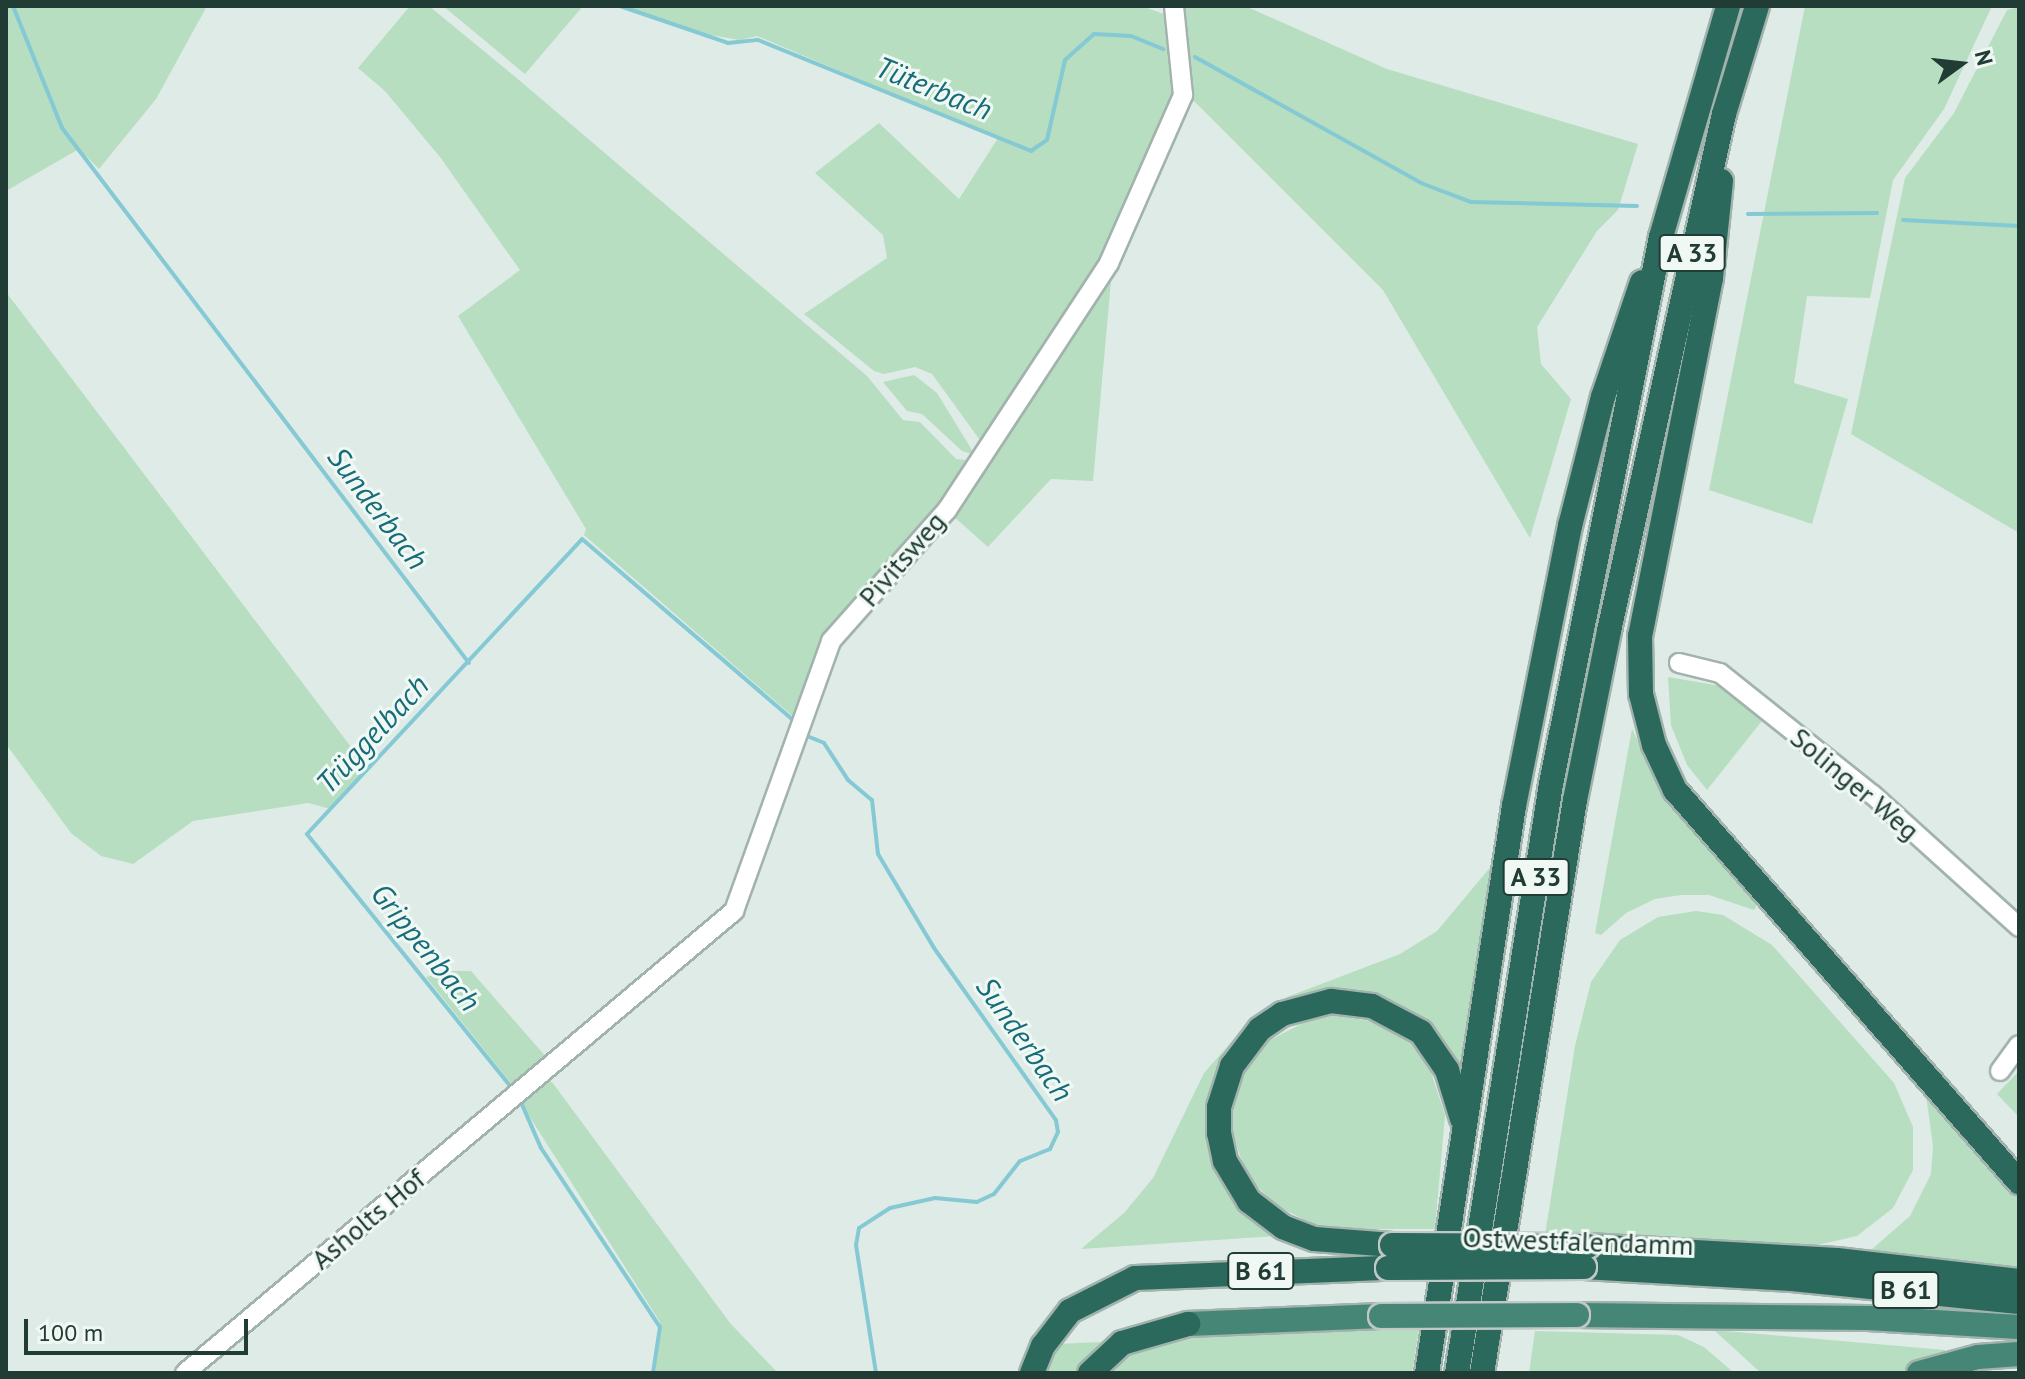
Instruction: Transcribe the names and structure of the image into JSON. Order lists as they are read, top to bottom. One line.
{"streets":{"highway":["A 33","Ostwestfalendamm","B 61"],"street":["Pivitsweg","Solinger Weg","Asholts Hof"]},"crossings":[["Pivitsweg","Asholts Hof"]],"water":["Tüterbach","Sunderbach","Trüggelbach","Grippenbach"],"scale_bar":"100 m","north":"right"}
